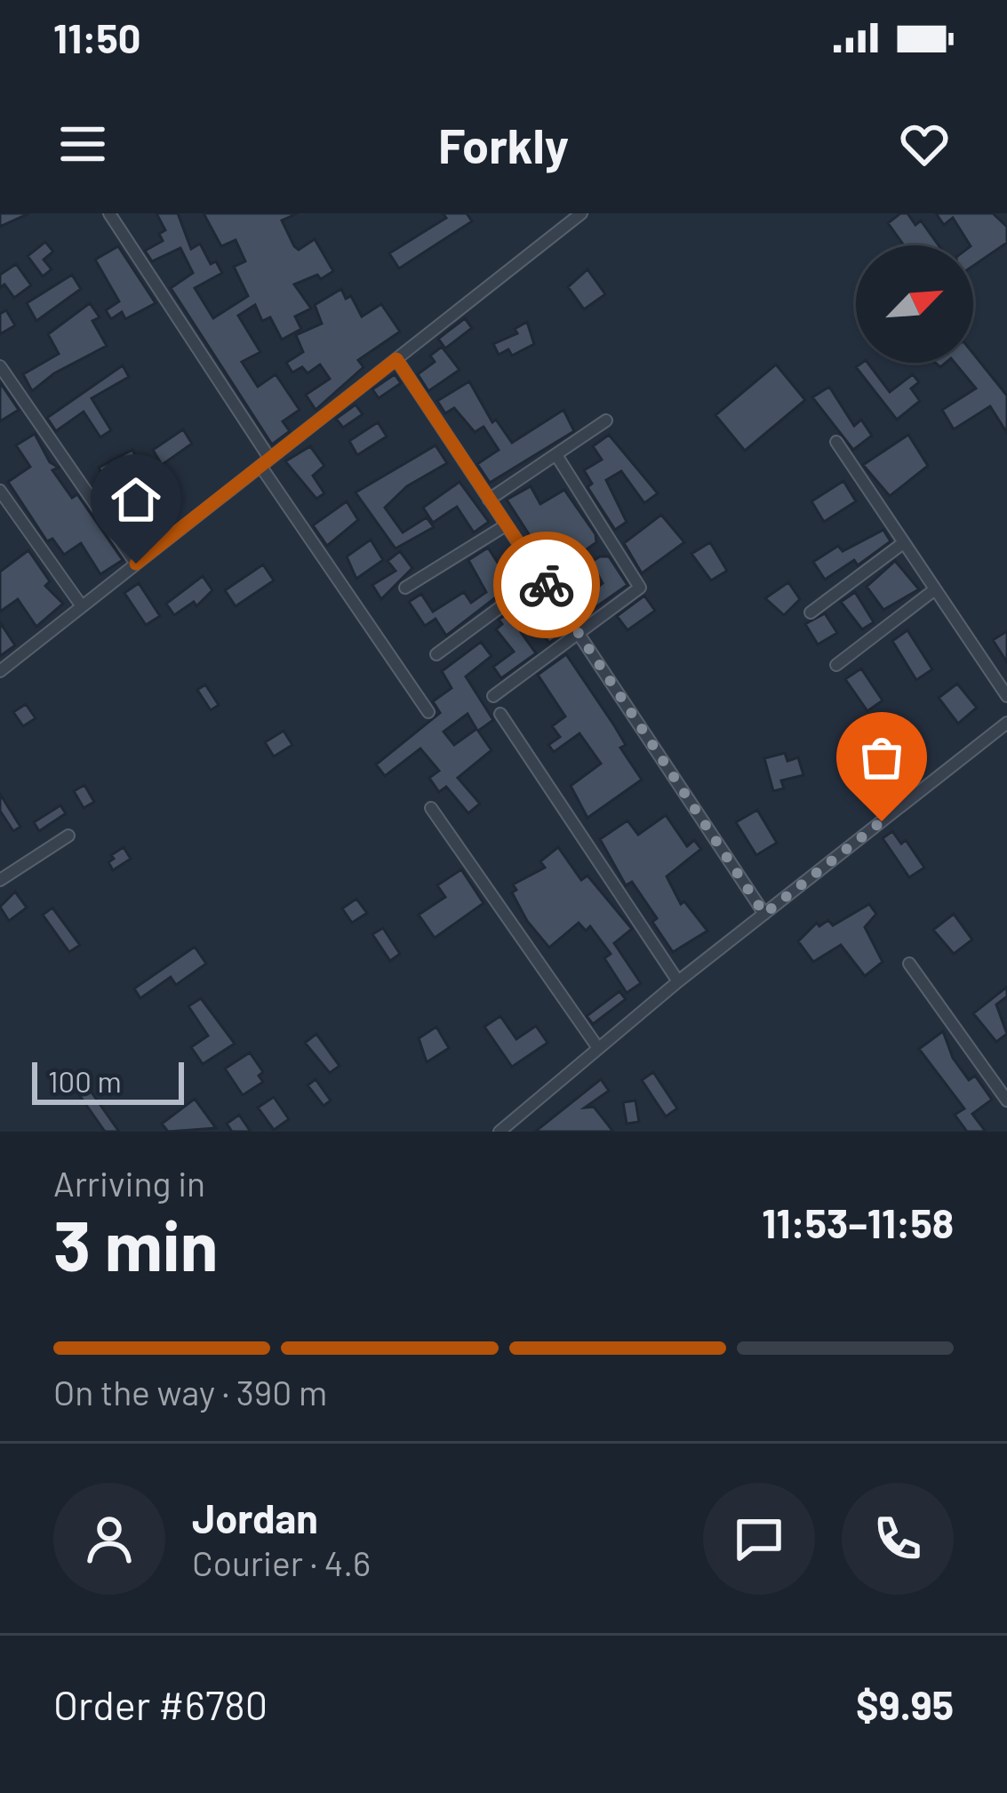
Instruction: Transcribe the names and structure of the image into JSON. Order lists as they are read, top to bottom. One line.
{"scale_bar":"100 m","north":"top right","page":{"status":"11:50","header":"Forkly","scale":"100 m","heading":["3 min","Arriving in","11:53–11:58"],"panel":["Jordan","Courier · 4.6","Order #6780","$9.95"],"bar":"On the way · 390 m"}}
